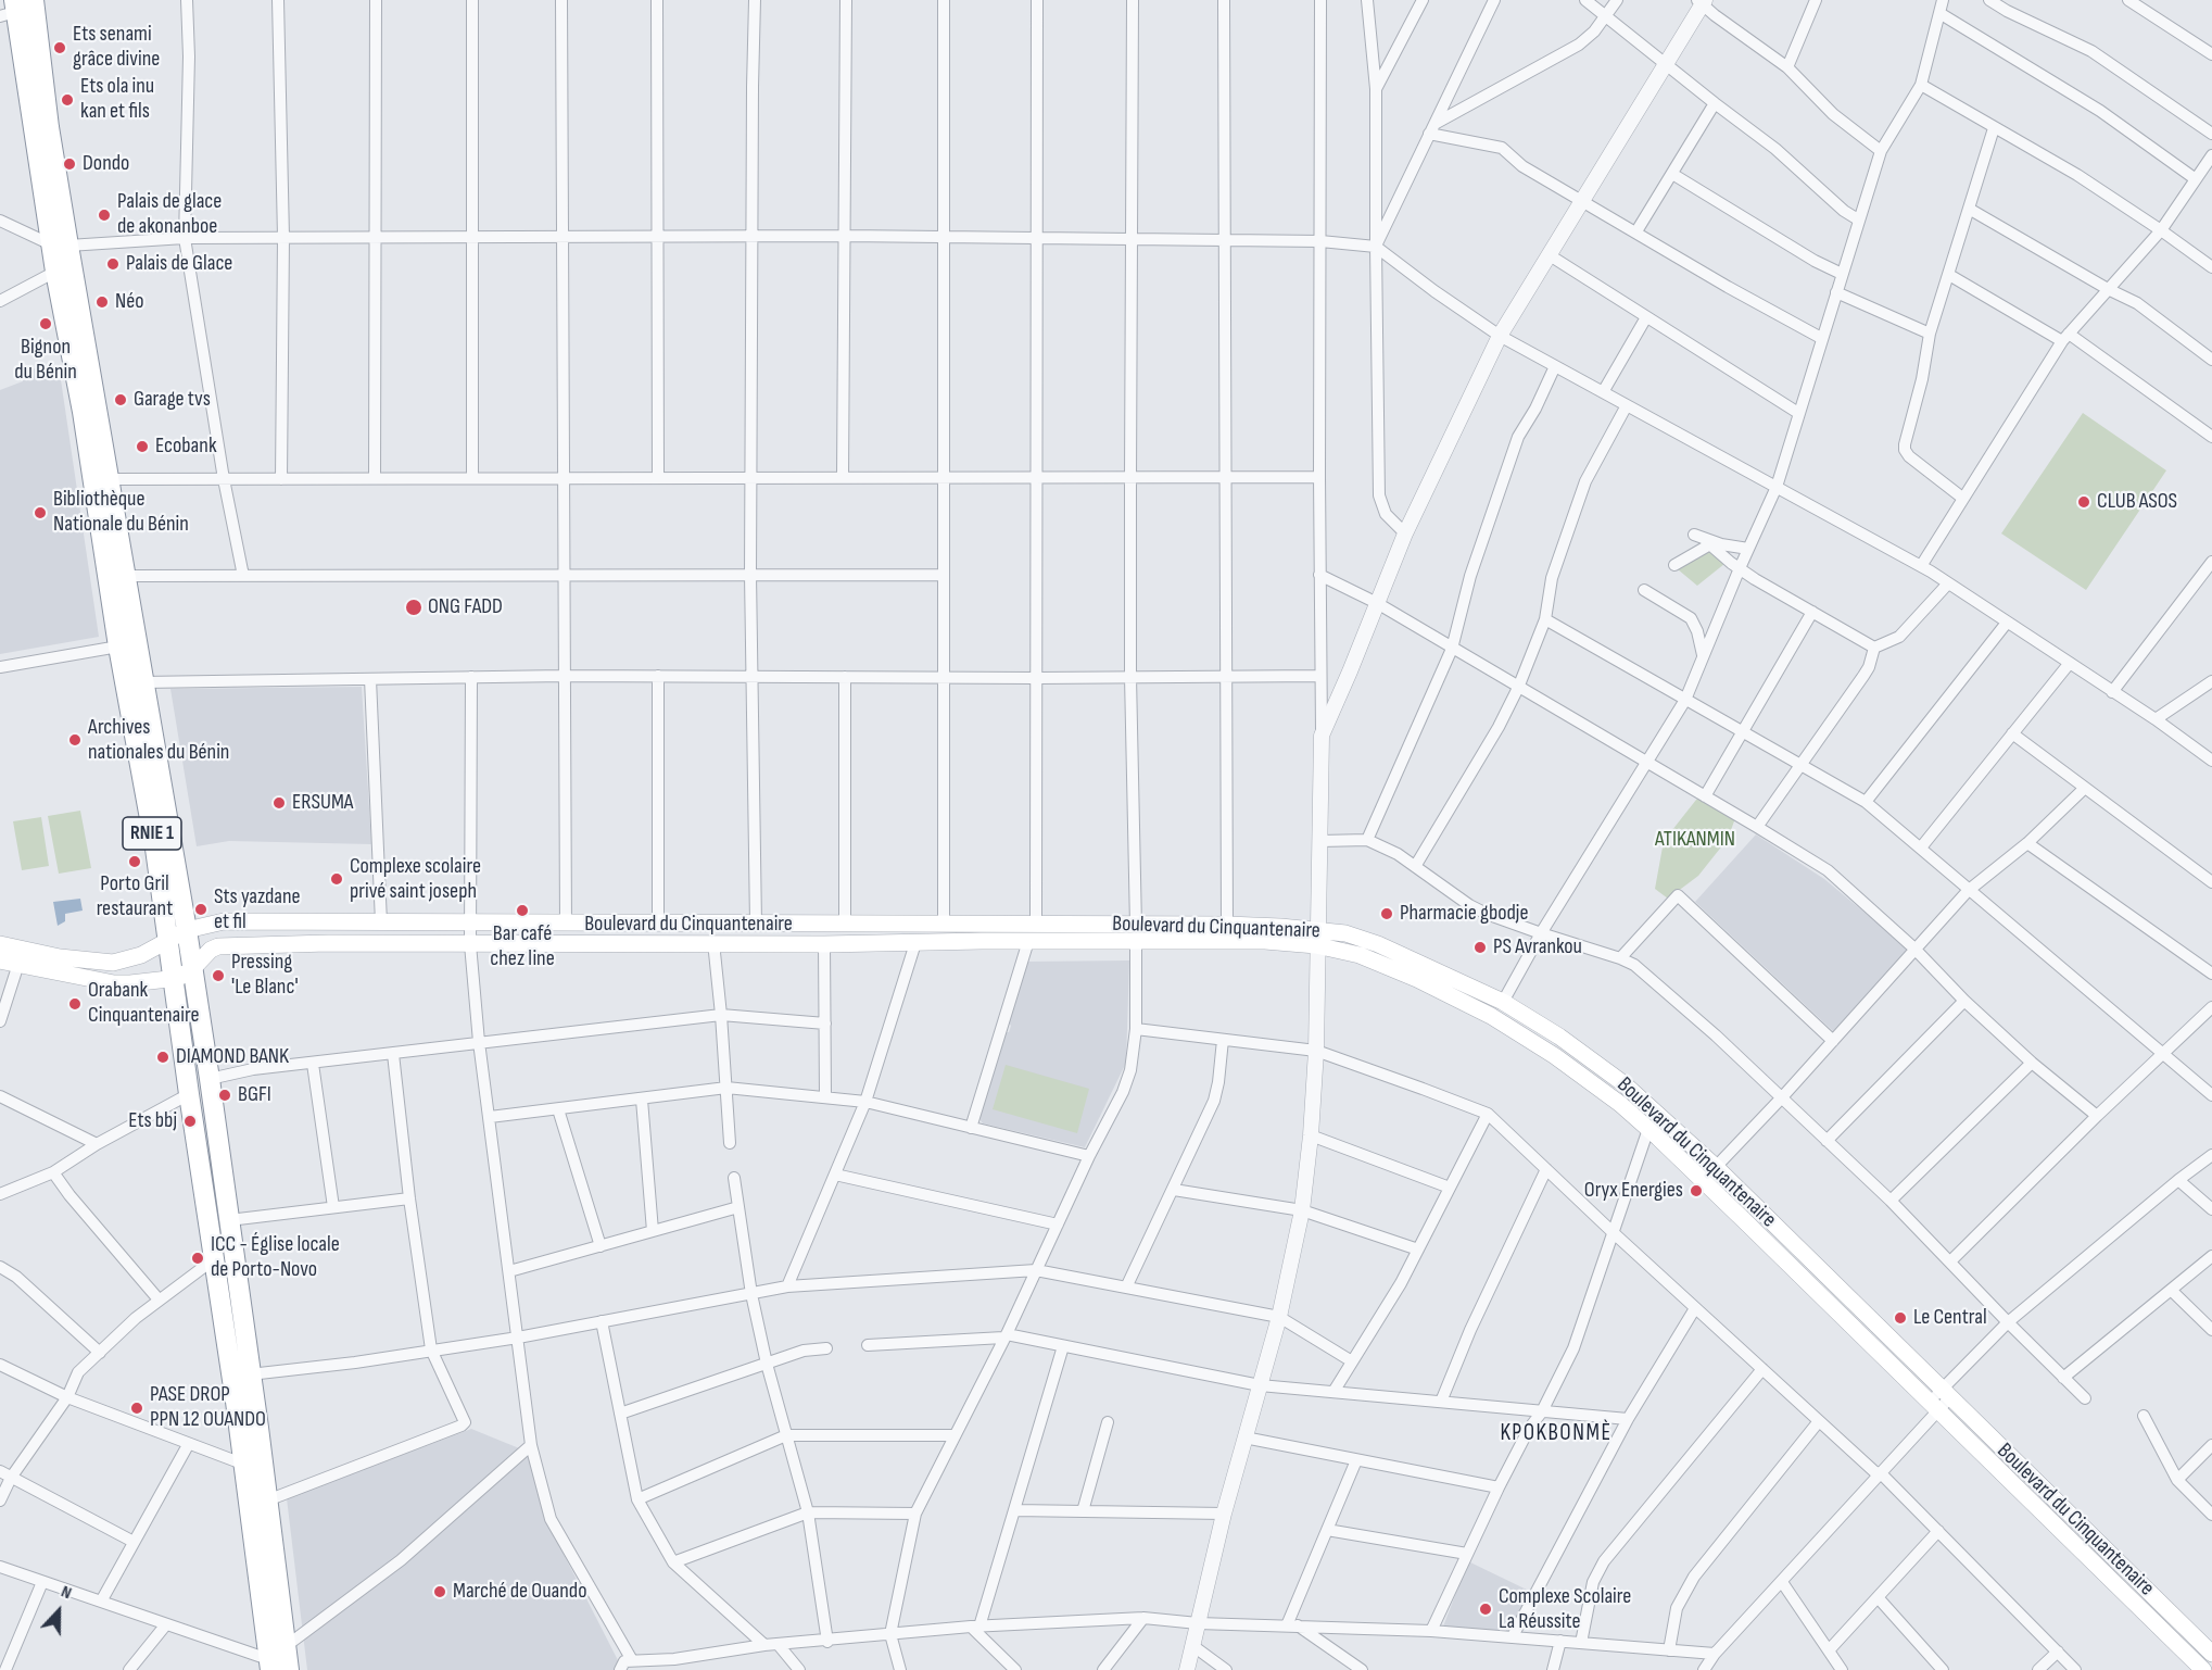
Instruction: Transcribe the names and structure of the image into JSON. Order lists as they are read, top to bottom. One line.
{"streets":{"highway":["RNIE 1"],"main road":["Boulevard du Cinquantenaire"]},"crossings":[["RNIE 1","Boulevard du Cinquantenaire"]],"districts":["KPOKBONMÈ"],"parks":["ATIKANMIN"],"places":["Ets senami grâce divine","Ets ola inu kan et fils","Dondo","Palais de glace de akonanboe","Palais de Glace","Néo","Bignon du Bénin","Garage tvs","Ecobank","CLUB ASOS","Bibliothèque Nationale du Bénin","ONG FADD","Archives nationales du Bénin","ERSUMA","Porto Gril restaurant","Complexe scolaire privé saint joseph","Sts yazdane et fil","Bar café chez line","Pharmacie gbodje","PS Avrankou","Pressing 'Le Blanc'","Orabank Cinquantenaire","DIAMOND BANK","BGFI","Ets bbj","Oryx Energies","ICC - Église locale de Porto-Novo","Le Central","PASE DROP PPN 12 OUANDO","Marché de Ouando","Complexe Scolaire La Réussite"],"north":"top"}
